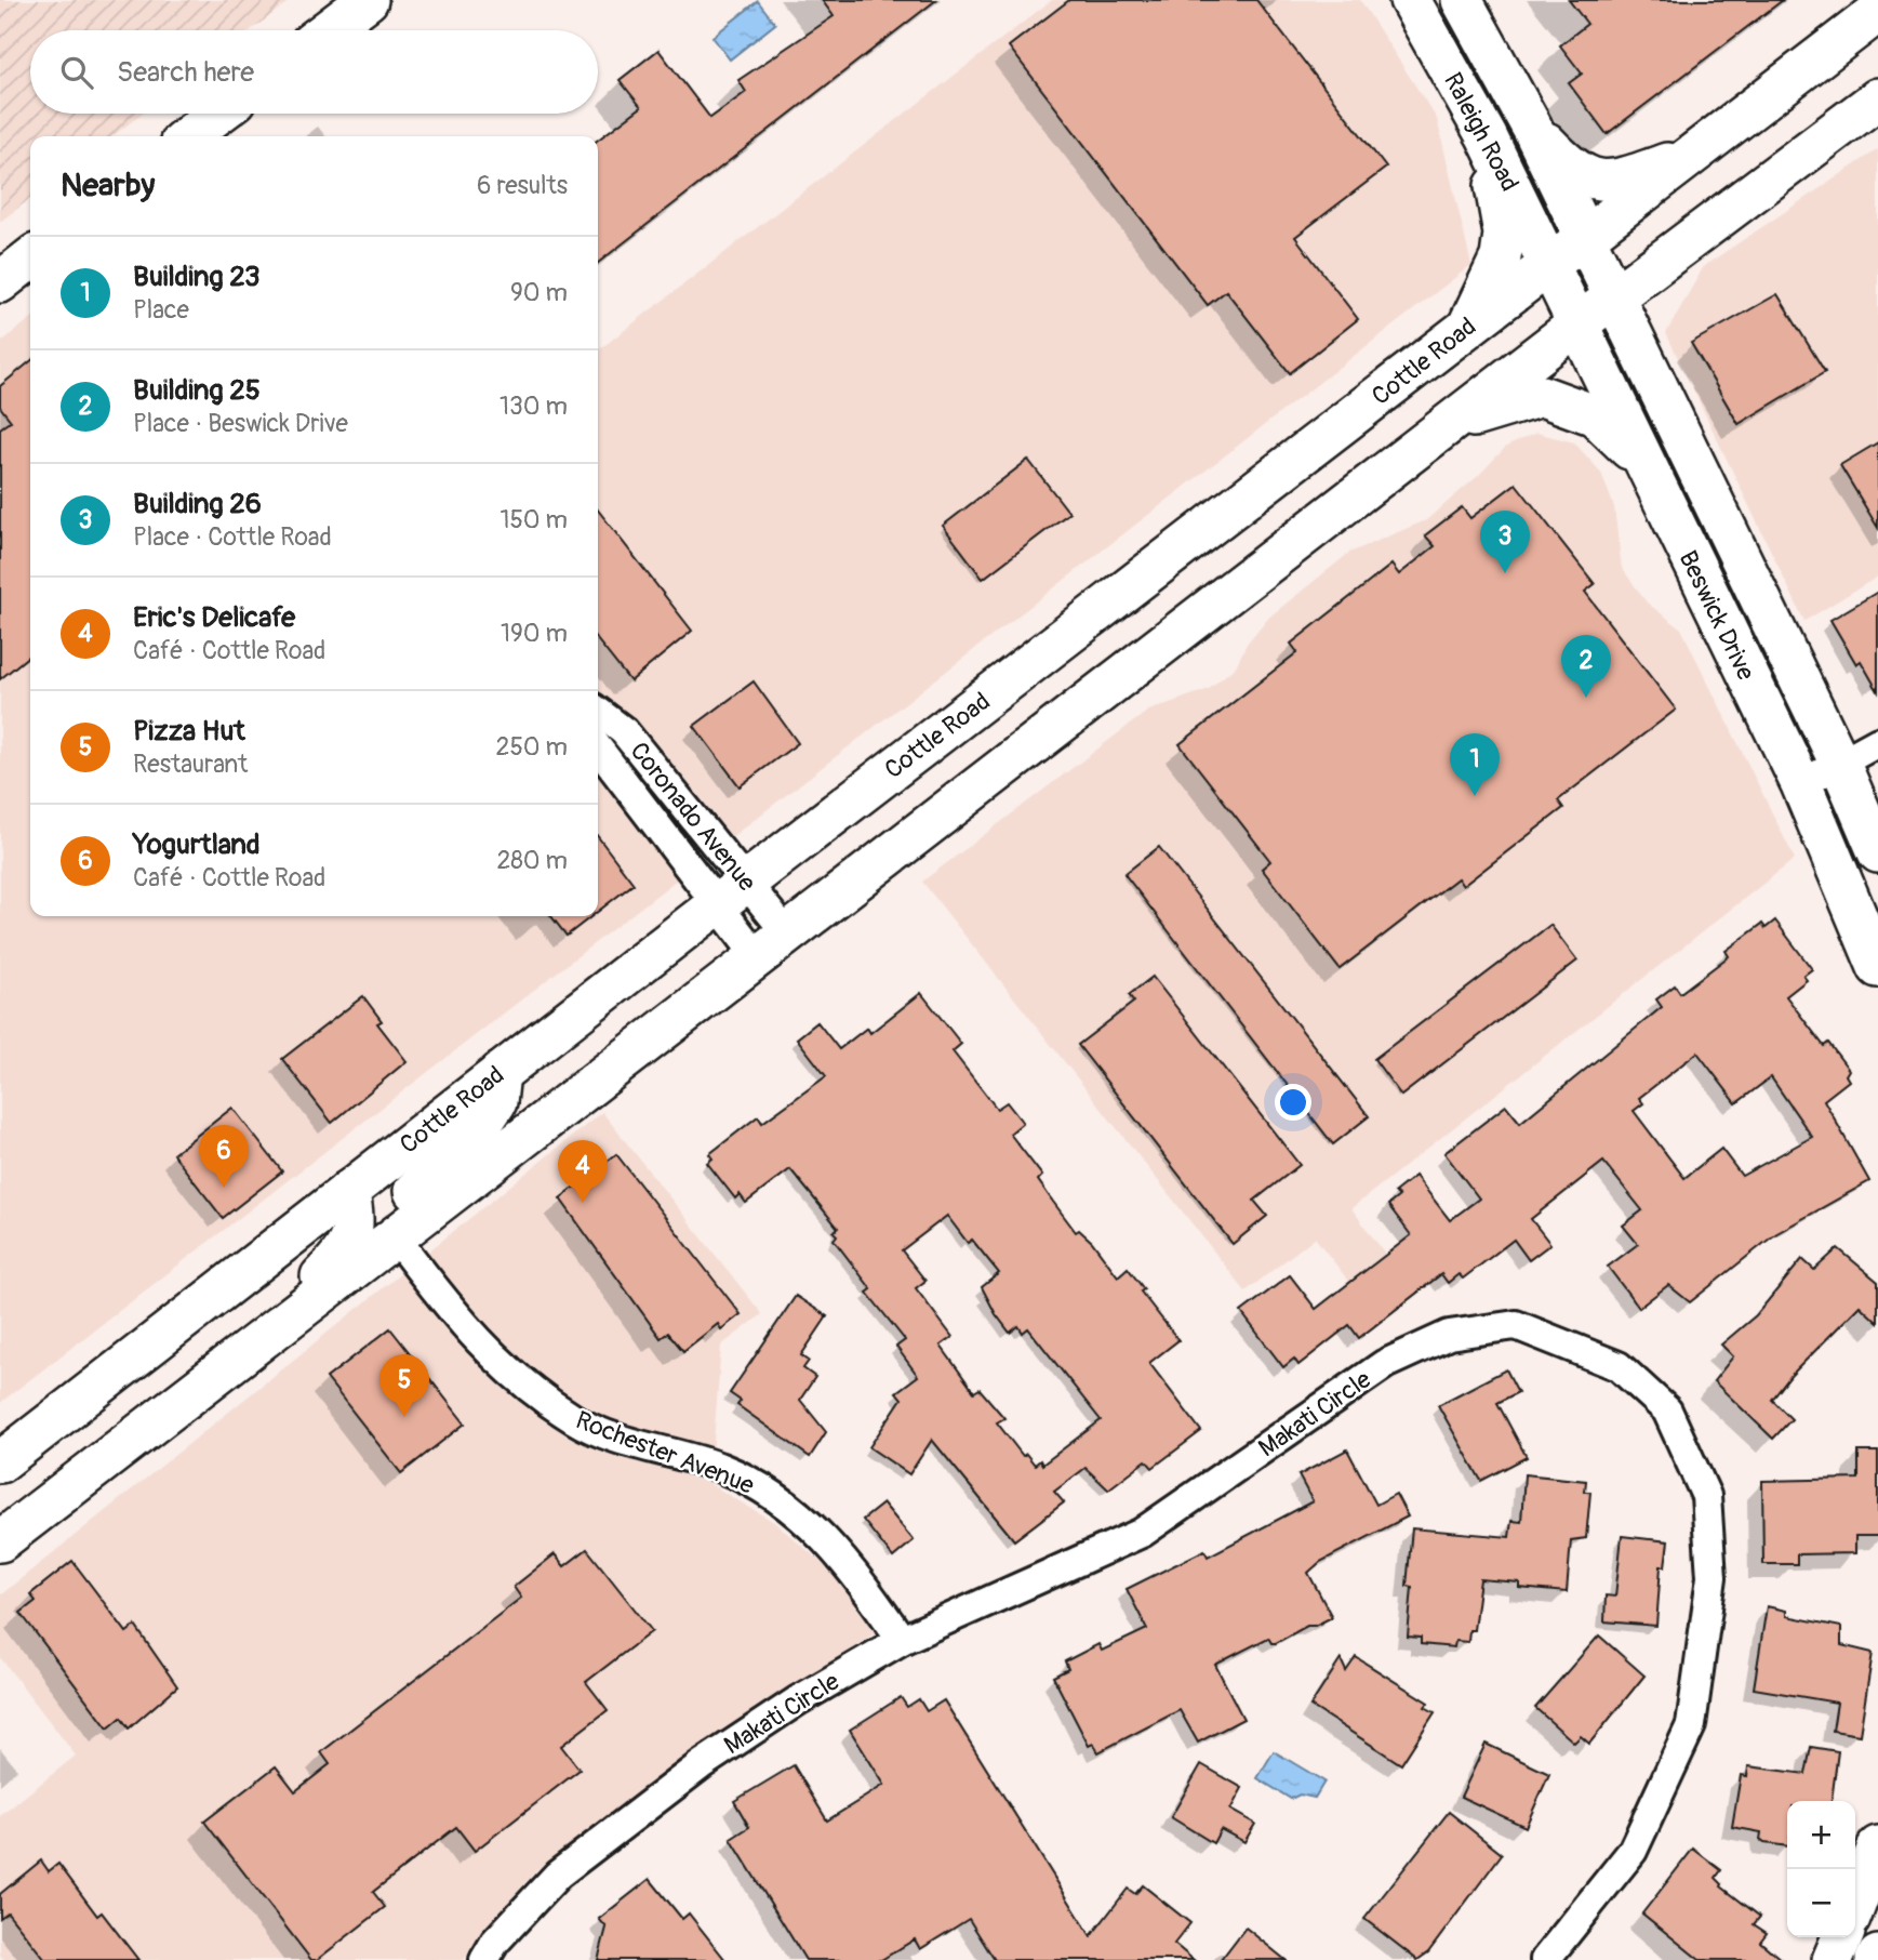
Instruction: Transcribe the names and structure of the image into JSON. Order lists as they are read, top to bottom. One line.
{"streets":{"main road":["Raleigh Road","Cottle Road","Beswick Drive"],"street":["Coronado Avenue","Makati Circle","Rochester Avenue"]},"crossings":[["Raleigh Road","Cottle Road"],["Raleigh Road","Beswick Drive"],["Cottle Road","Beswick Drive"],["Cottle Road","Coronado Avenue"],["Makati Circle","Rochester Avenue"]],"page":{"search":"Search here","heading":["Nearby","6 results"],"list":[{"mark":"1","name":"Building 23","note":"Place","value":"90 m"},{"mark":"2","name":"Building 25","note":"Place · Beswick Drive","value":"130 m"},{"mark":"3","name":"Building 26","note":"Place · Cottle Road","value":"150 m"},{"mark":"4","name":"Eric's Delicafe","note":"Café · Cottle Road","value":"190 m"},{"mark":"5","name":"Pizza Hut","note":"Restaurant","value":"250 m"},{"mark":"6","name":"Yogurtland","note":"Café · Cottle Road","value":"280 m"}],"pins":["3","2","1","6","4","5"],"map_buttons":["+","−"]}}
